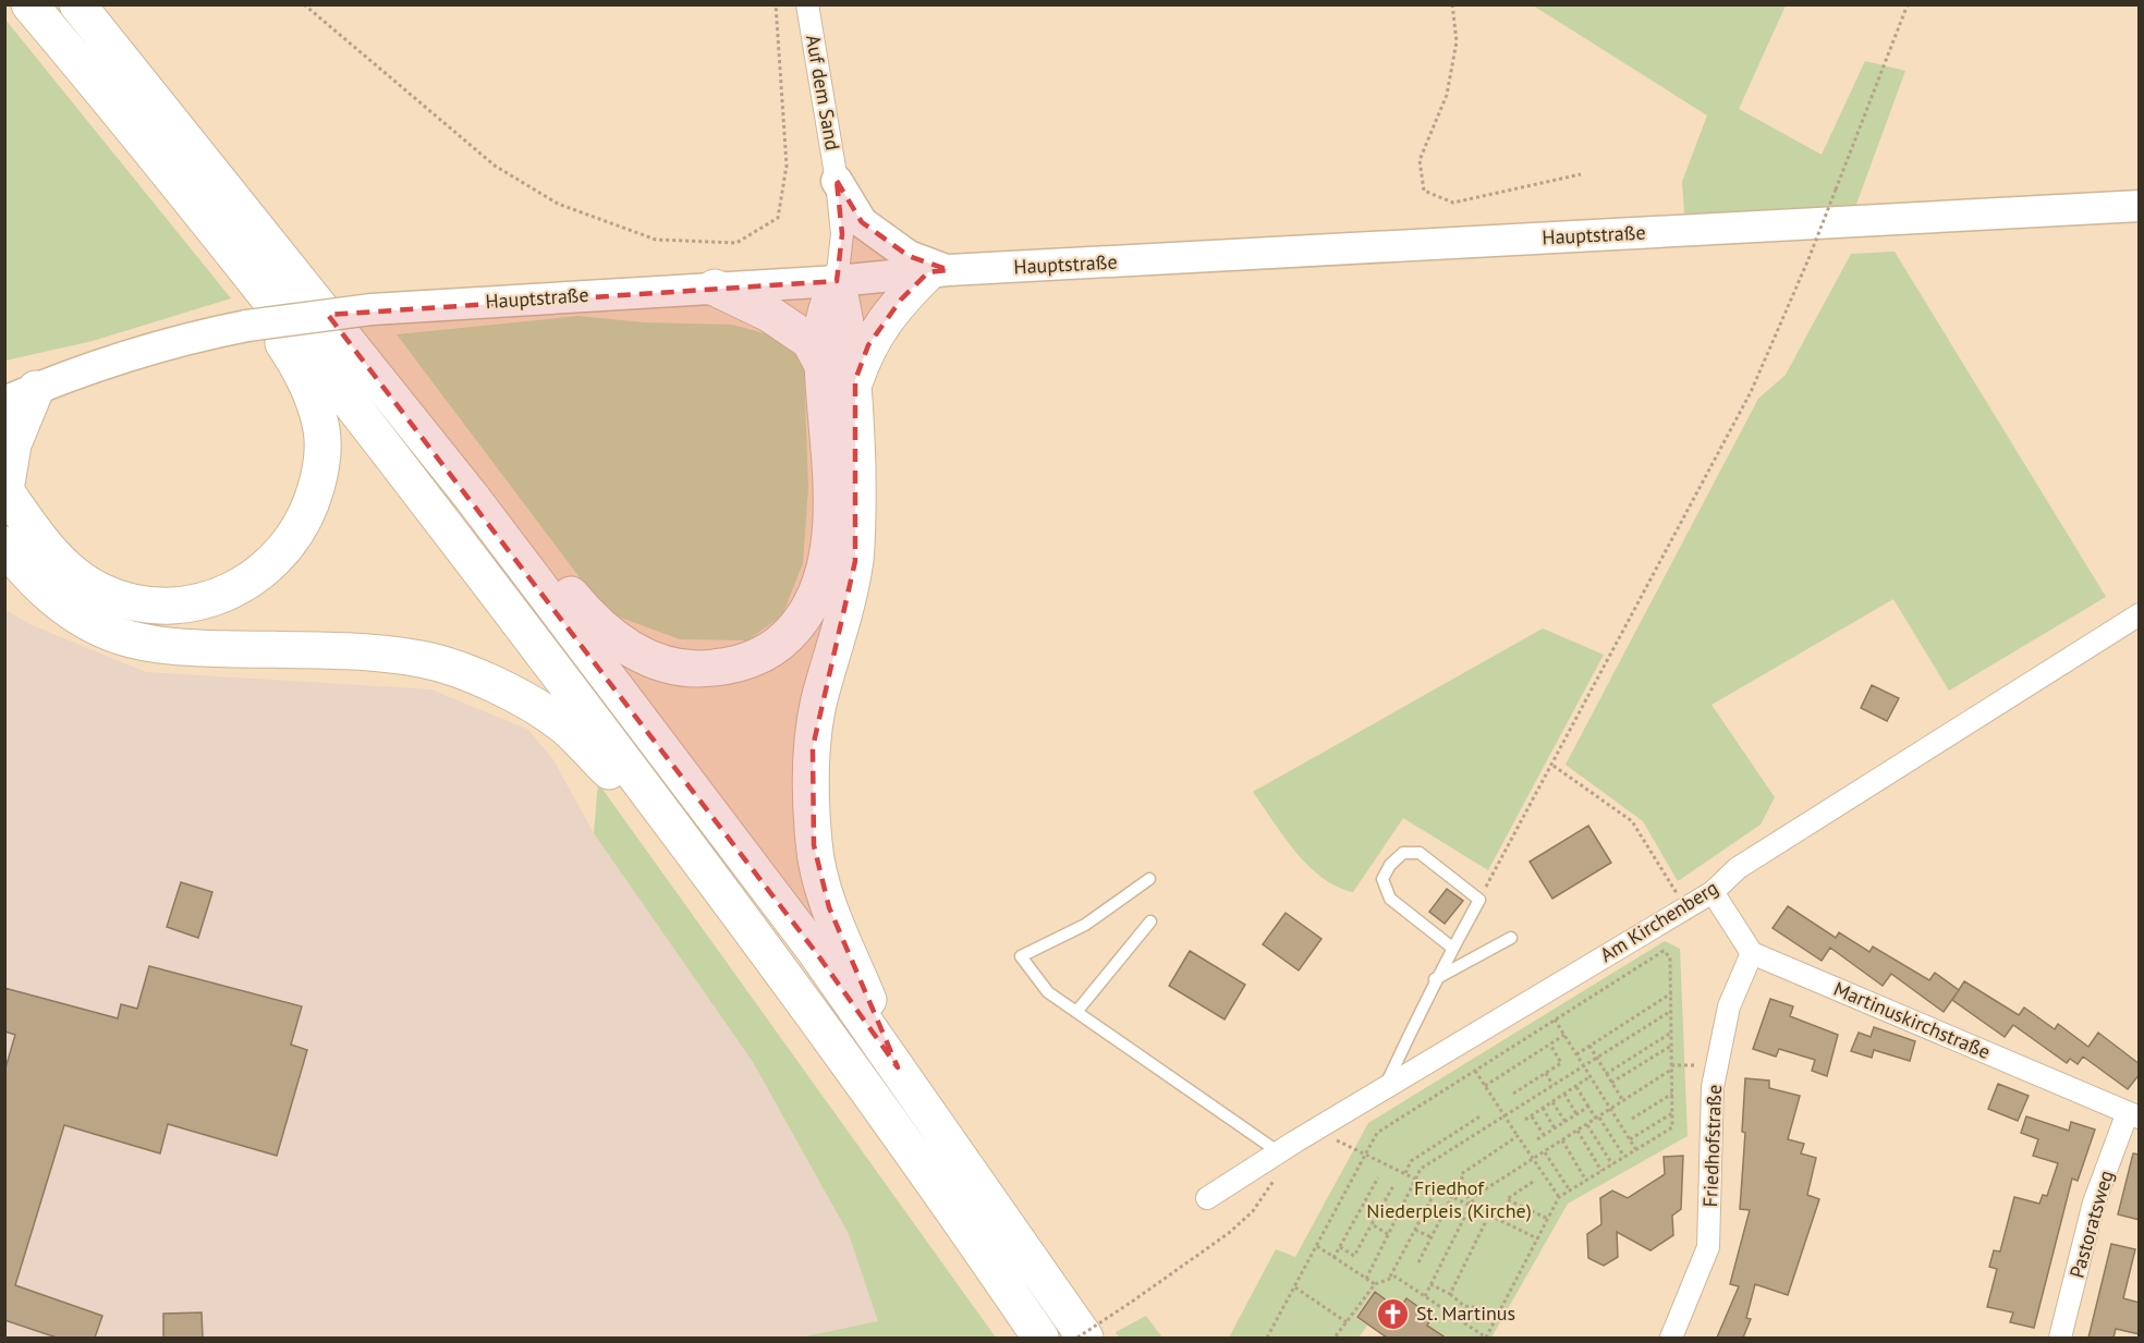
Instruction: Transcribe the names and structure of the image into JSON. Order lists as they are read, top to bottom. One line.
{"streets":{"main road":["Hauptstraße"],"street":["Auf dem Sand","Am Kirchenberg","Martinuskirchstraße","Friedhofstraße","Pastoratsweg"]},"crossings":[["Auf dem Sand","Hauptstraße"],["Martinuskirchstraße","Friedhofstraße"],["Martinuskirchstraße","Pastoratsweg"]],"parks":["Friedhof Niederpleis (Kirche)"],"places":{"church":["St. Martinus"]}}
